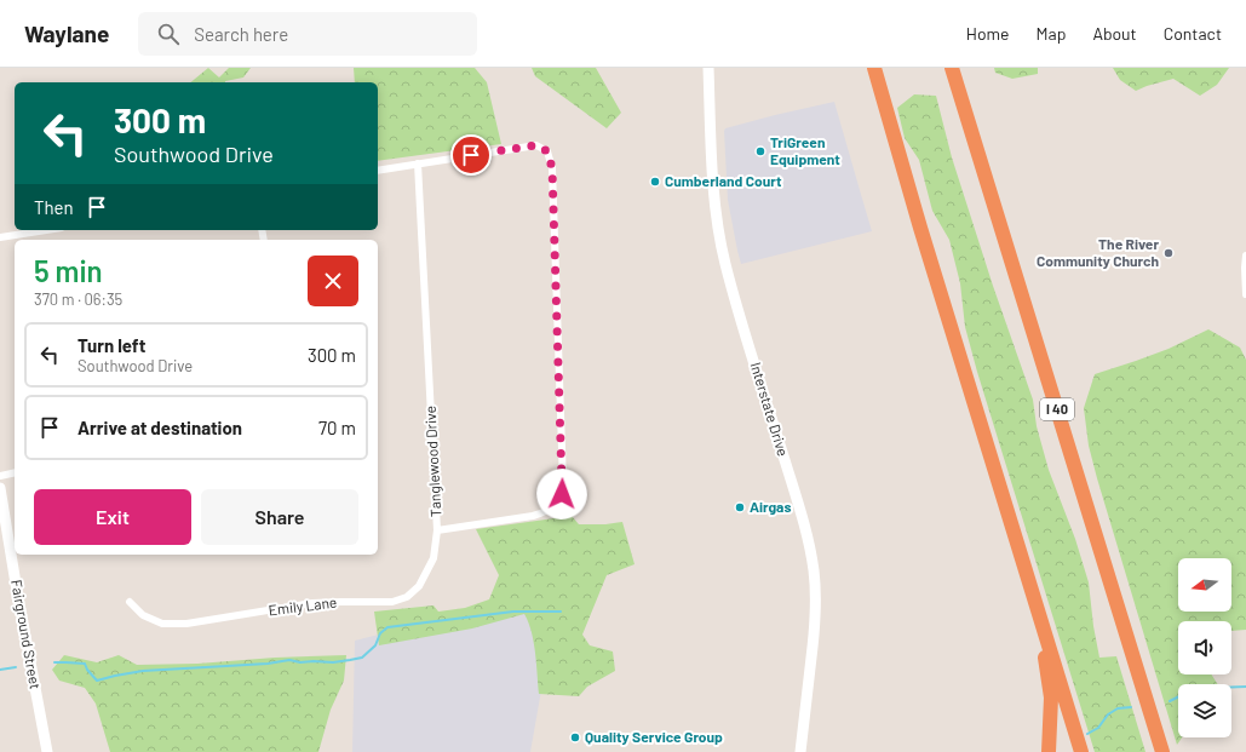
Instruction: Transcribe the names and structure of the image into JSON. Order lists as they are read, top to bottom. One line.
{"streets":{"highway":["I 40"],"main road":["Interstate Drive","Fairground Street"],"street":["Tanglewood Drive","Emily Lane"]},"crossings":[["Tanglewood Drive","Emily Lane"]],"places":["TriGreen Equipment","Cumberland Court","The River Community Church","Airgas","Quality Service Group"],"north":"left","page":{"header":"Waylane","search":"Search here","nav":["Home","Map","About","Contact"],"turn":["300 m","Southwood Drive"],"then":"Then","heading":["5 min","370 m · 06:35"],"list":[{"name":"Turn left","note":"Southwood Drive","value":"300 m"},{"name":"Arrive at destination","value":"70 m"}],"buttons":["Exit","Share"]}}
